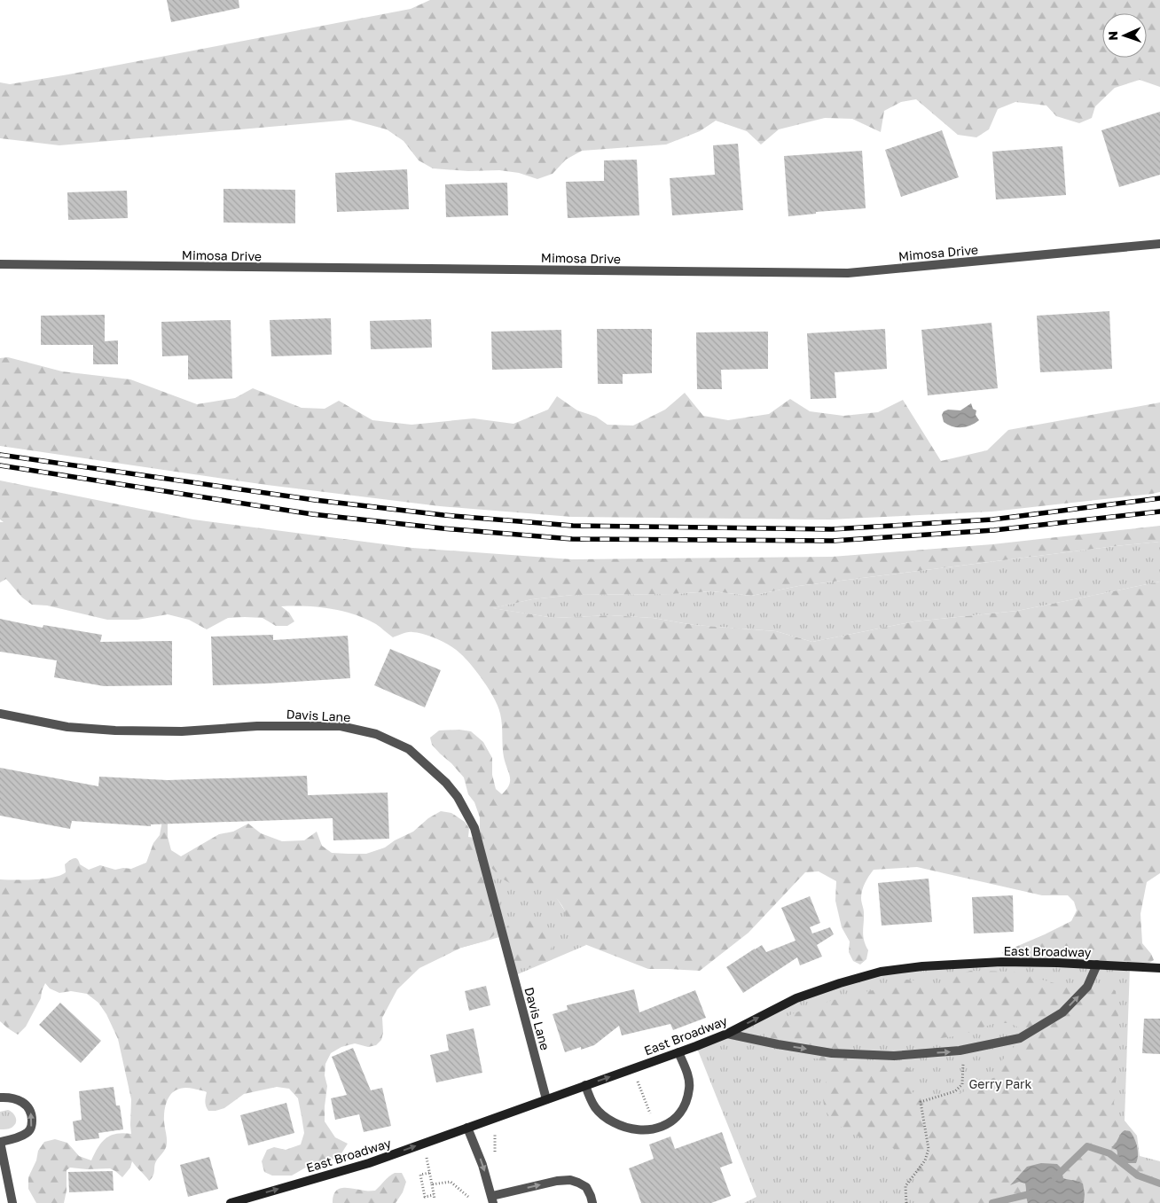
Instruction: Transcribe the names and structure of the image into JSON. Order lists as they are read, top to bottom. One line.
{"streets":{"main road":["East Broadway"],"street":["Mimosa Drive","Davis Lane"]},"crossings":[["Davis Lane","East Broadway"]],"one_way":["East Broadway"],"parks":["Gerry Park"],"north":"left"}
